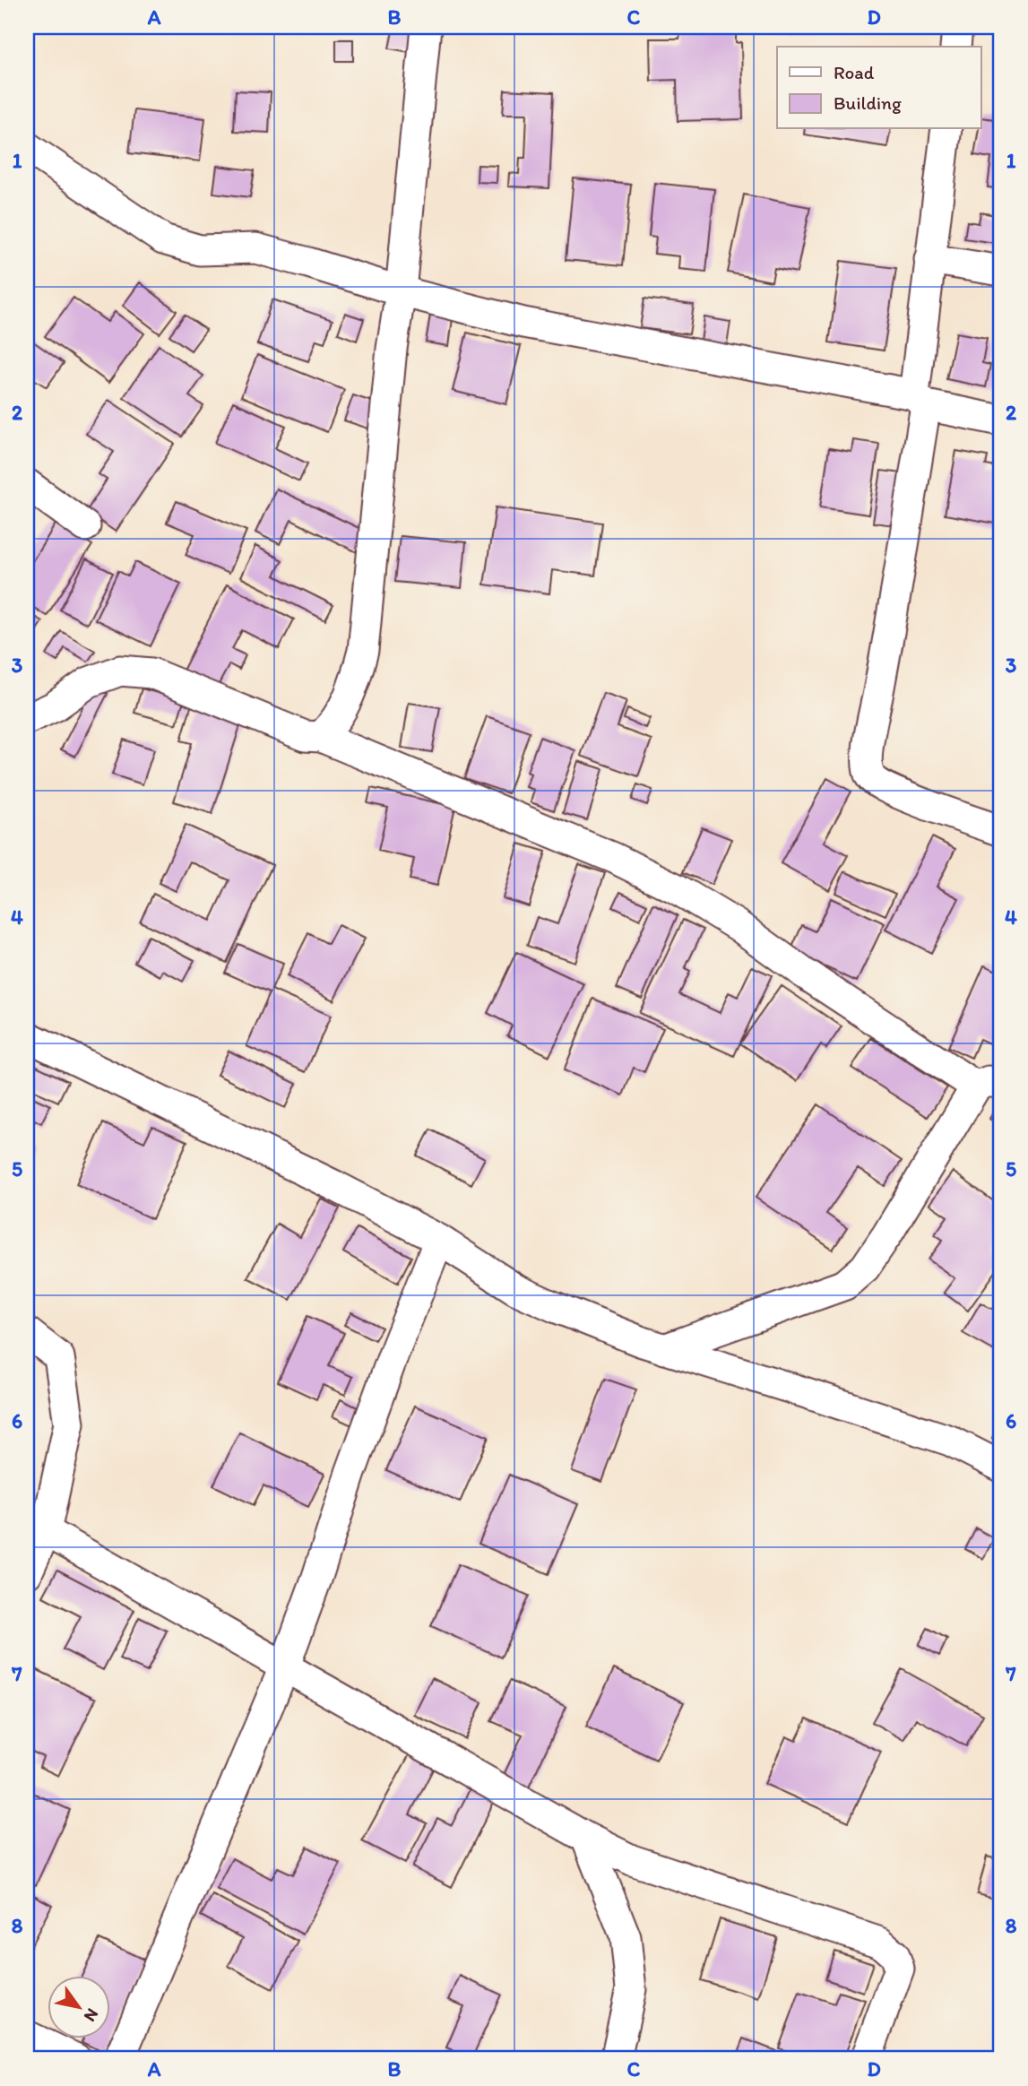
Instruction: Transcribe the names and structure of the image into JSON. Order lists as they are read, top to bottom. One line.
{"legend":["Road","Building"],"north":"bottom right","grid":{"columns":["A","B","C","D"],"rows":["1","2","3","4","5","6","7","8"]}}
